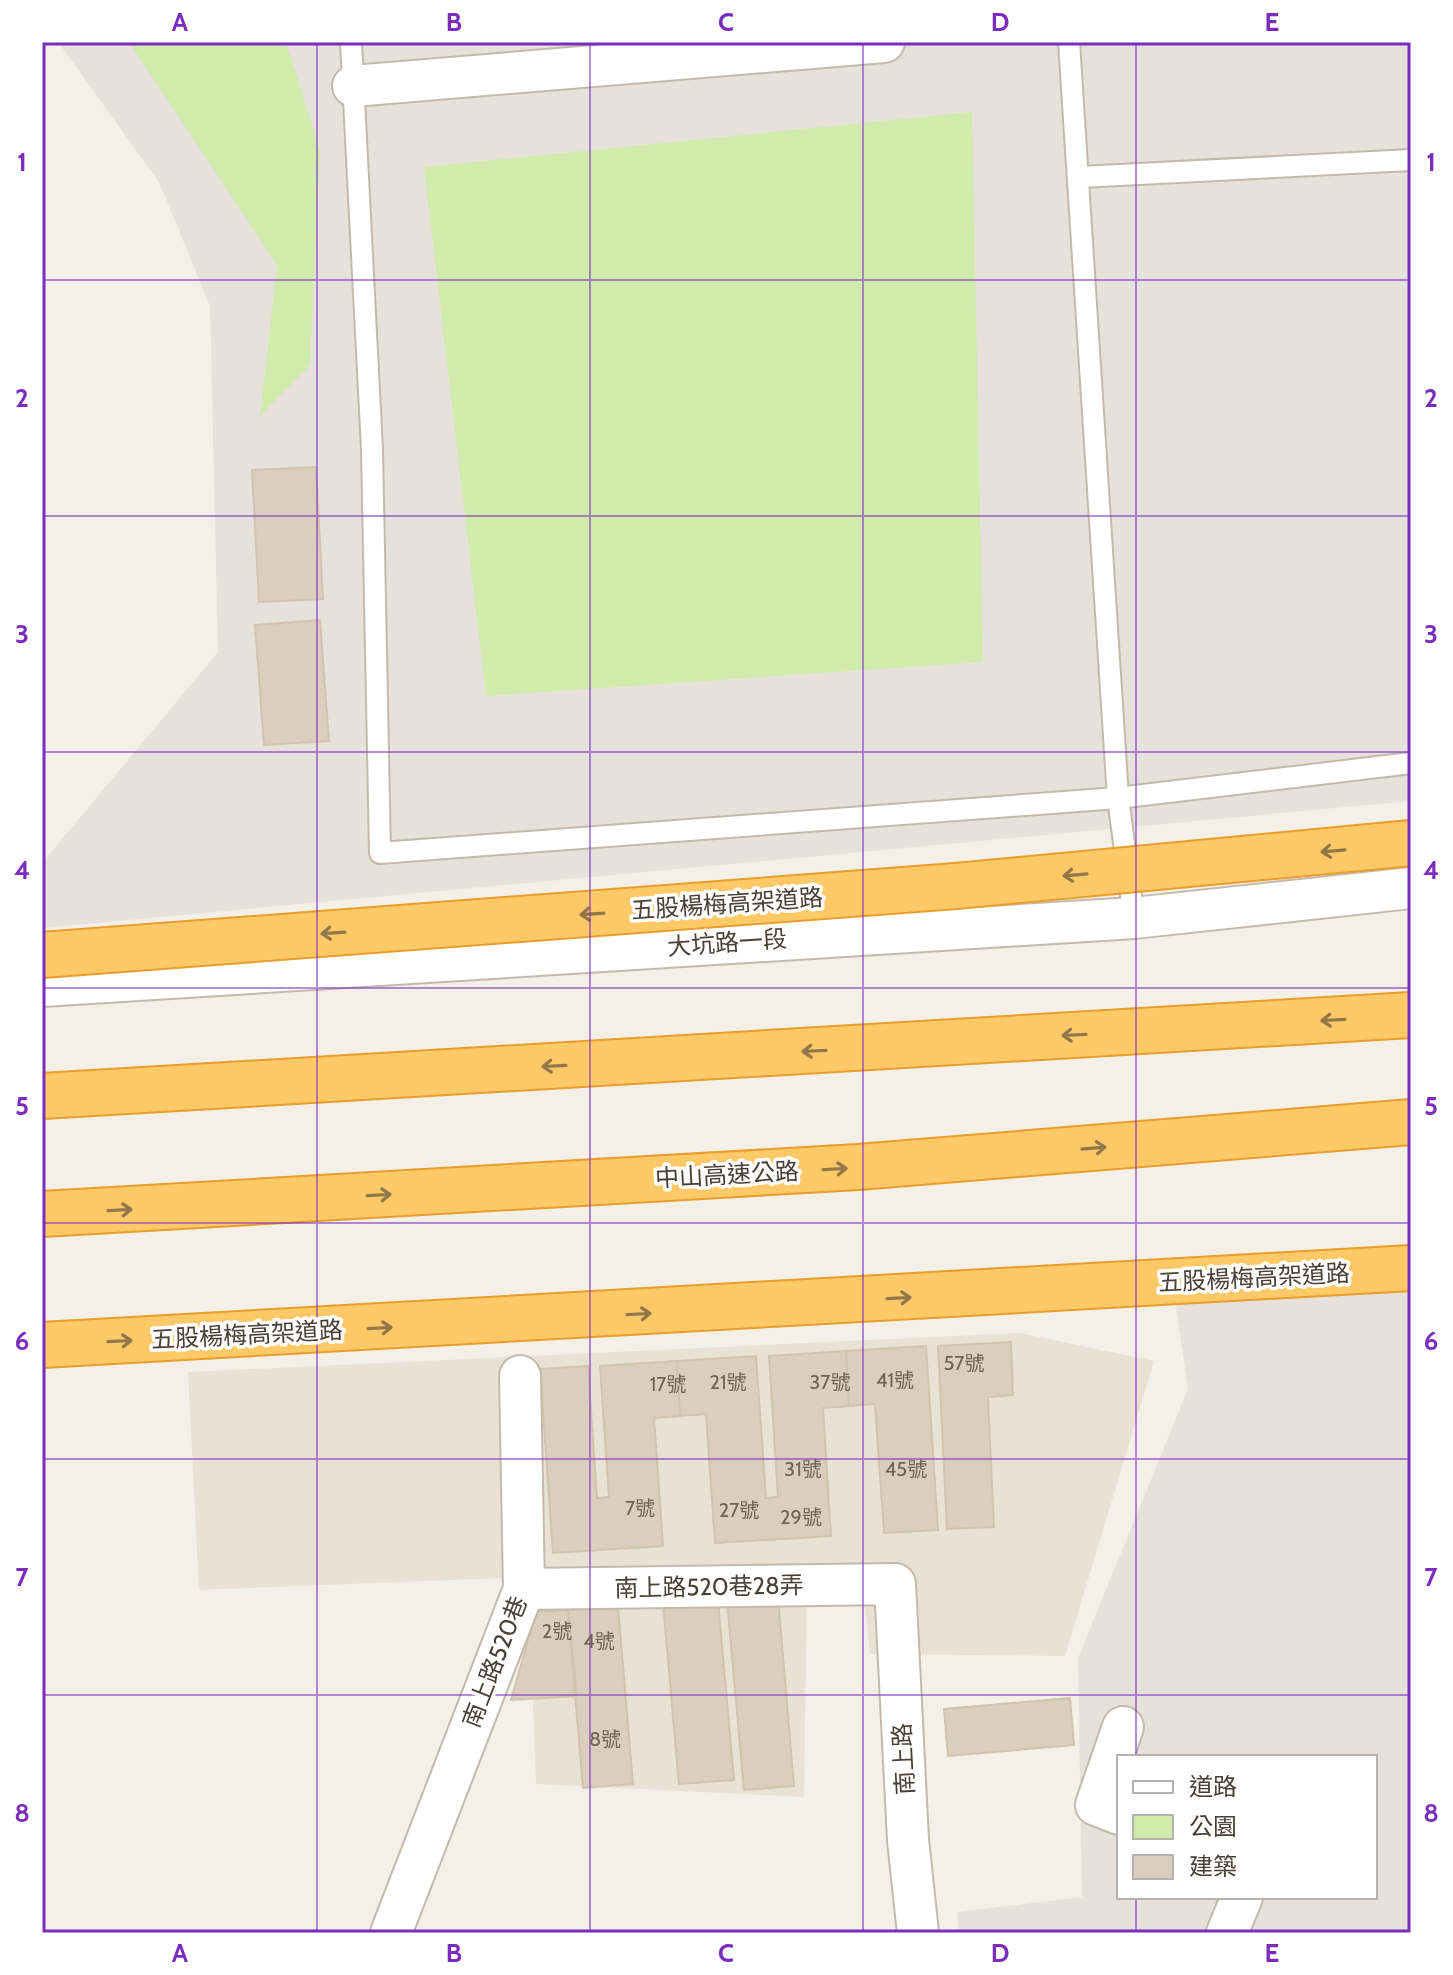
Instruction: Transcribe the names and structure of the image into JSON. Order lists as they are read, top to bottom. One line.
{"streets":{"highway":["五股楊梅高架道路","中山高速公路"],"street":["大坑路一段","南上路520巷28弄","南上路520巷","南上路"]},"crossings":[["南上路520巷28弄","南上路520巷"],["南上路520巷28弄","南上路"]],"house_numbers":["57號","41號","21號","37號","17號","31號","45號","7號","27號","29號","2號","4號","8號"],"legend":["道路","公園","建築"],"grid":{"columns":["A","B","C","D","E"],"rows":["1","2","3","4","5","6","7","8"]}}
